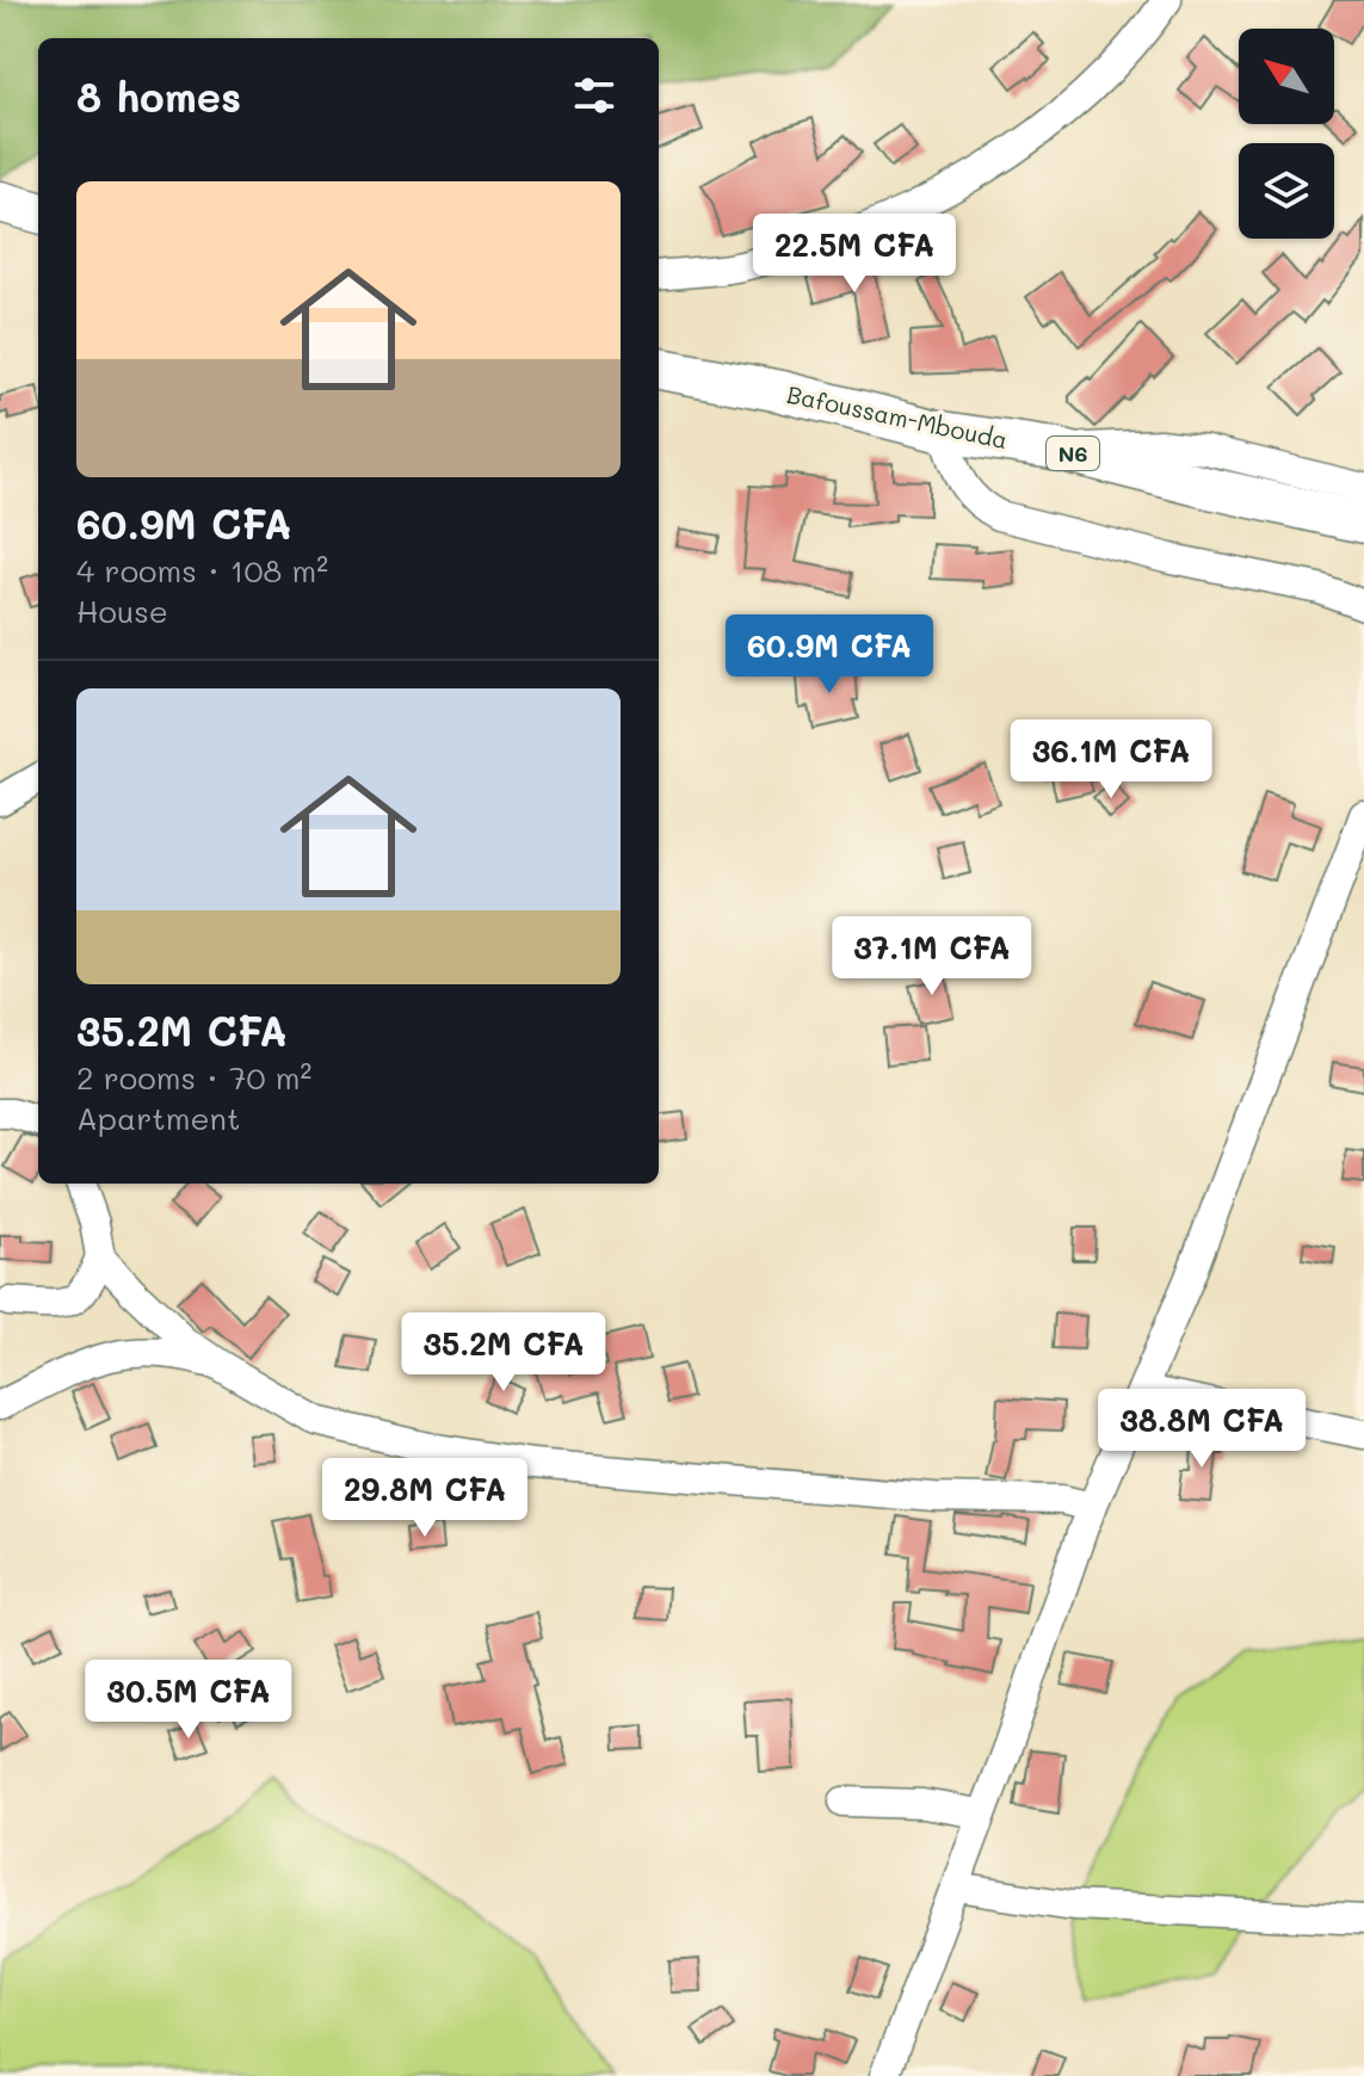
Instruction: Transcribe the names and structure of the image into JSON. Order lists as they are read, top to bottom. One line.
{"streets":{"highway":["Bafoussam-Mbouda","N6"]},"north":"top left","page":{"heading":"8 homes","list":[{"name":"60.9M CFA","note":"4 rooms · 108 m² · House"},{"name":"35.2M CFA","note":"2 rooms · 70 m² · Apartment"}],"price":["22.5M CFA","60.9M CFA","36.1M CFA","37.1M CFA","35.2M CFA","38.8M CFA","29.8M CFA","30.5M CFA"]}}
